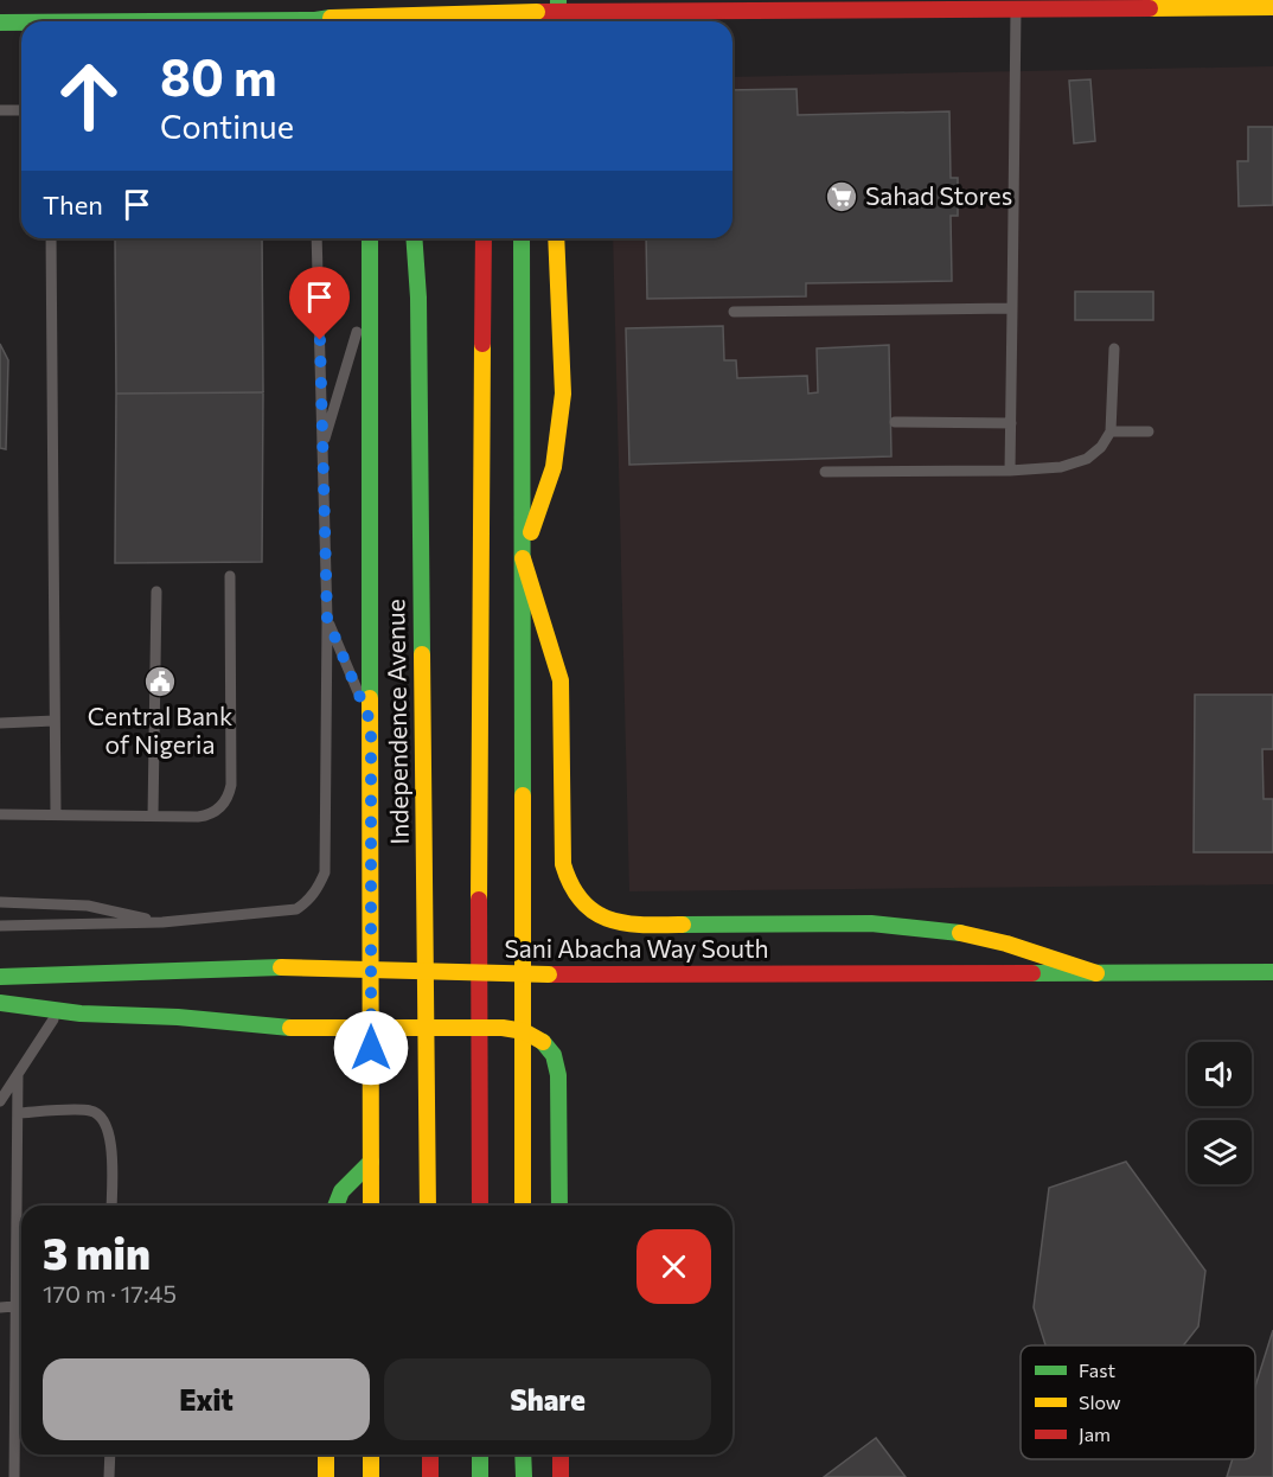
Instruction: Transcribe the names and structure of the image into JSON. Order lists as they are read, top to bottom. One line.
{"streets":{"main road":["Independence Avenue","Sani Abacha Way South"]},"places":{"supermarket":["Sahad Stores"],"public building":["Central Bank of Nigeria"]},"legend":["Fast","Slow","Jam"],"page":{"turn":["80 m","Continue"],"then":"Then","heading":["3 min","170 m · 17:45"],"buttons":["Exit","Share"]}}
